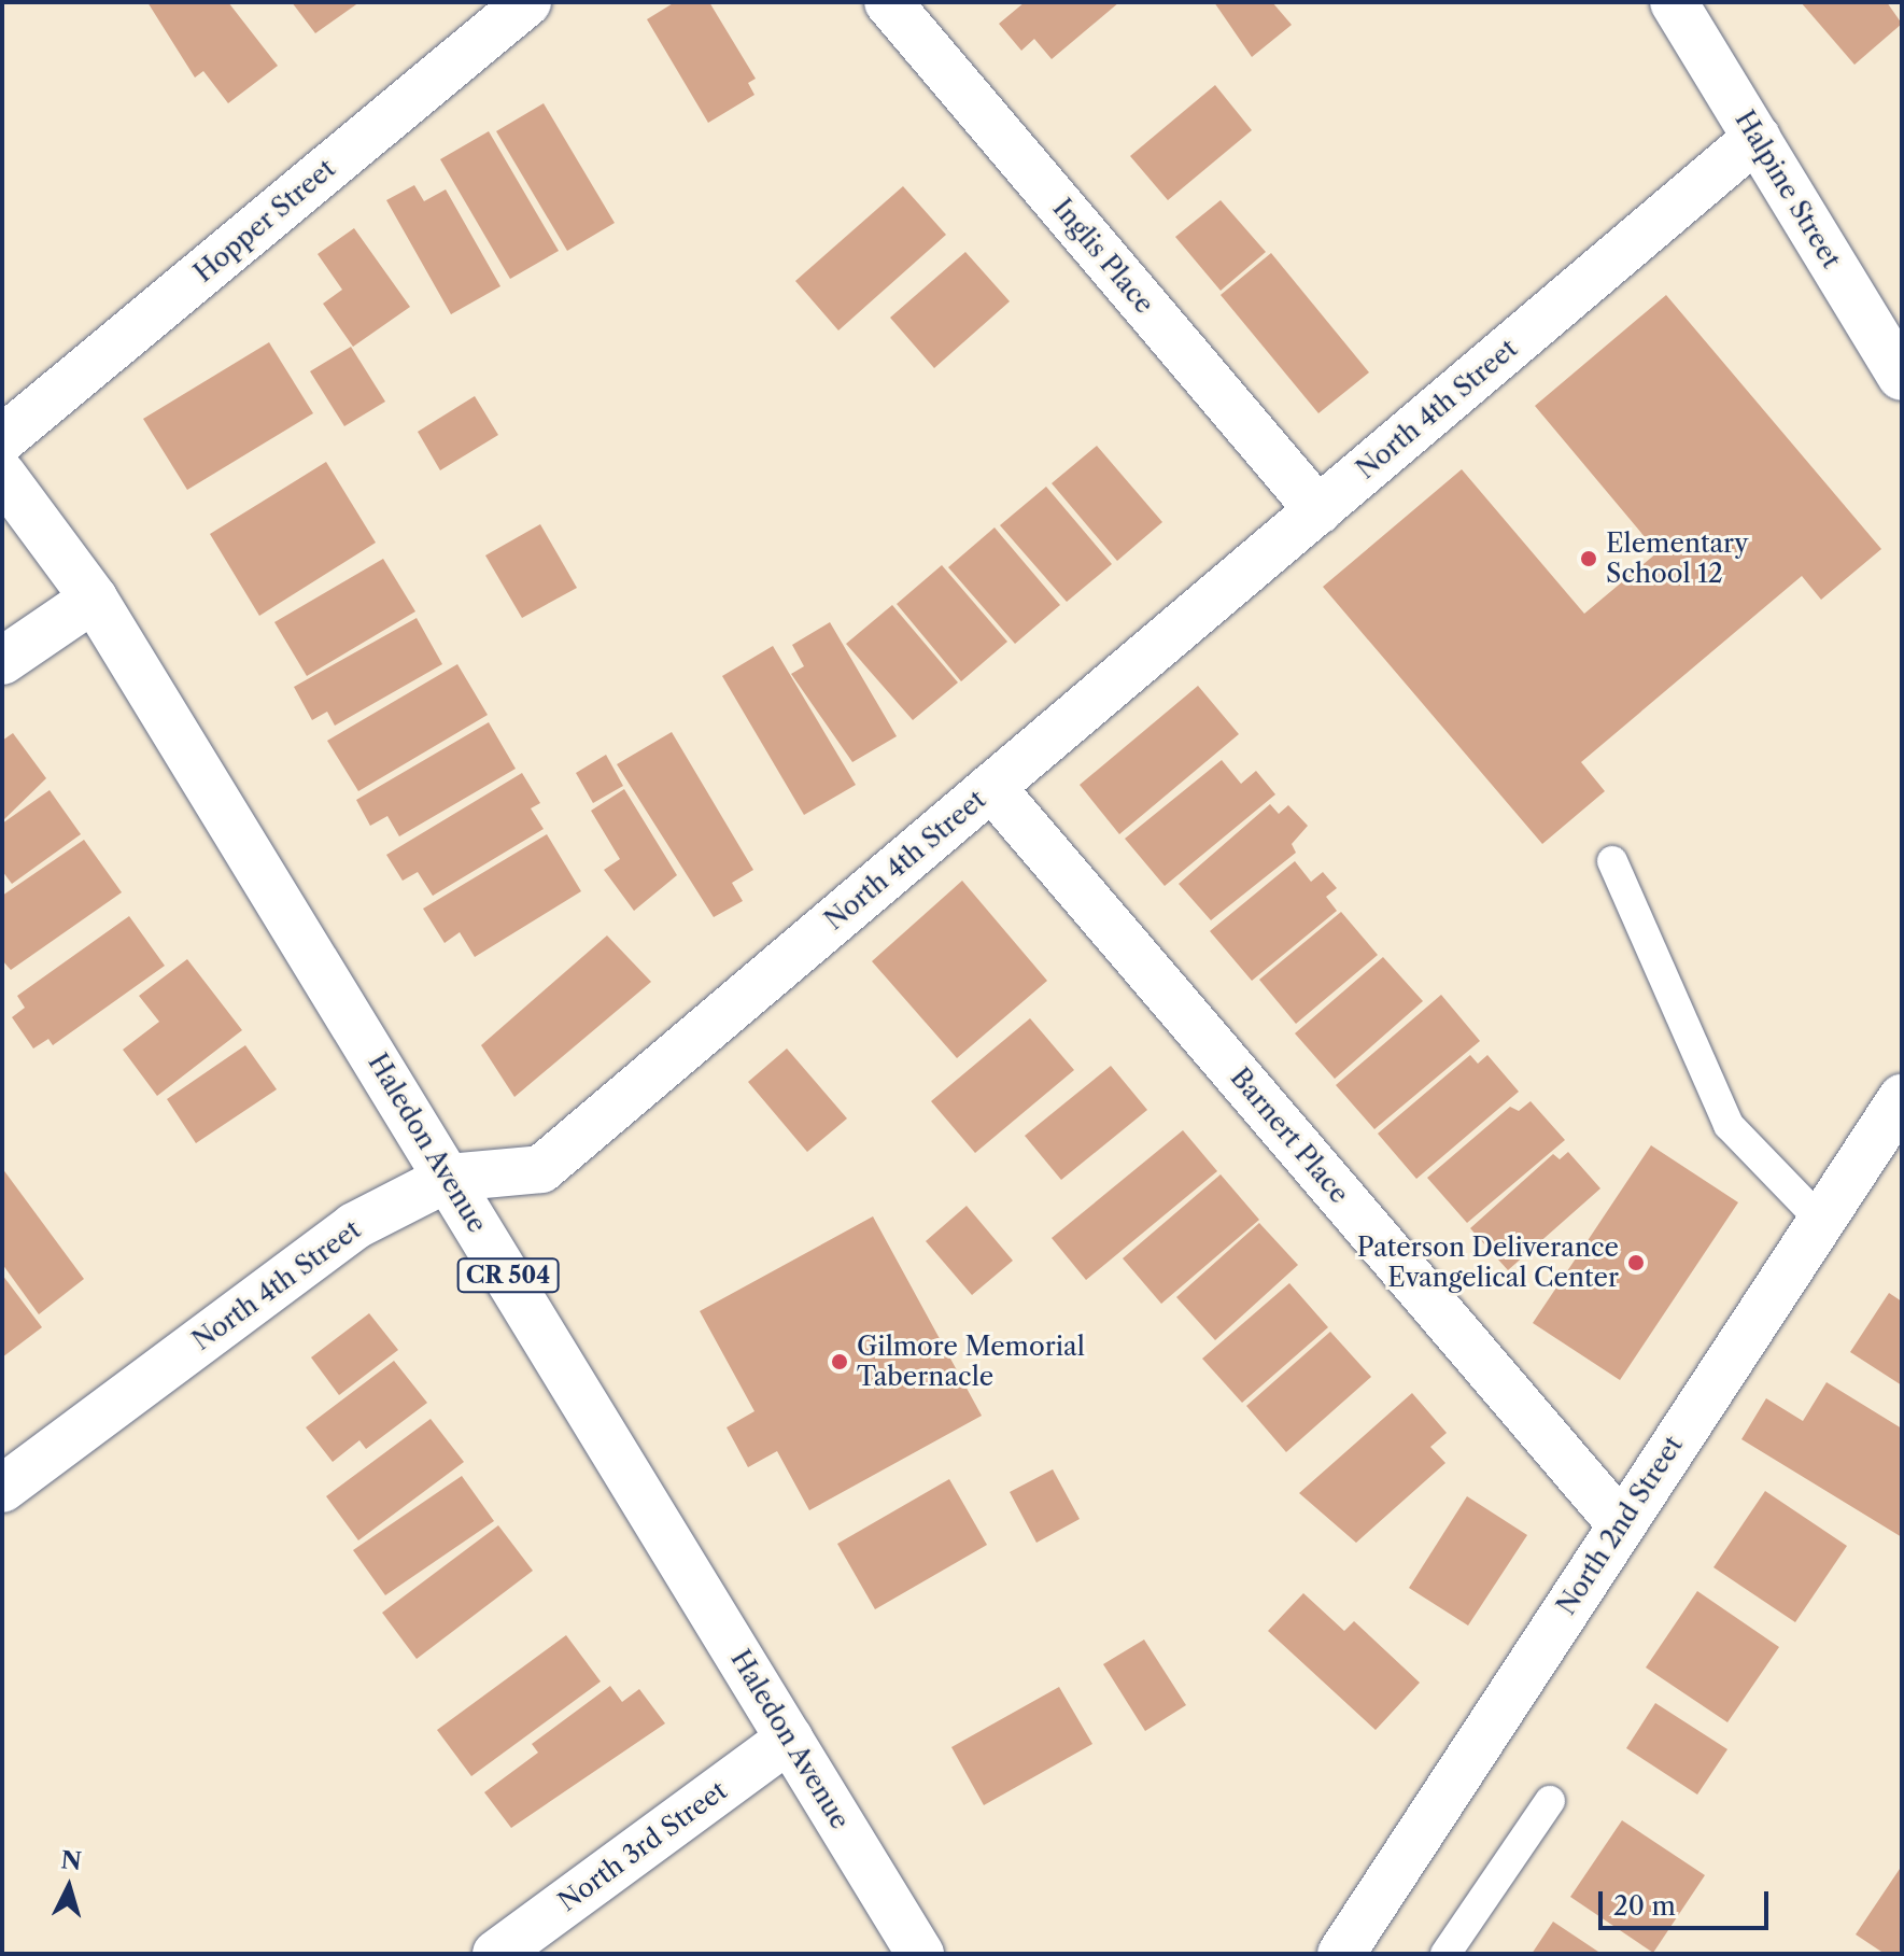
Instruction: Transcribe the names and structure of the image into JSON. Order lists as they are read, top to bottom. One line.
{"streets":{"street":["Halpine Street","Hopper Street","Inglis Place","North 4th Street","Barnert Place","Haledon Avenue","CR 504","North 2nd Street","North 3rd Street"]},"crossings":[["Halpine Street","North 4th Street"],["Inglis Place","North 4th Street"],["North 4th Street","Barnert Place"],["North 4th Street","Haledon Avenue"],["Barnert Place","North 2nd Street"],["Haledon Avenue","North 3rd Street"]],"places":["Elementary School 12","Paterson Deliverance Evangelical Center","Gilmore Memorial Tabernacle"],"scale_bar":"20 m","north":"top"}
